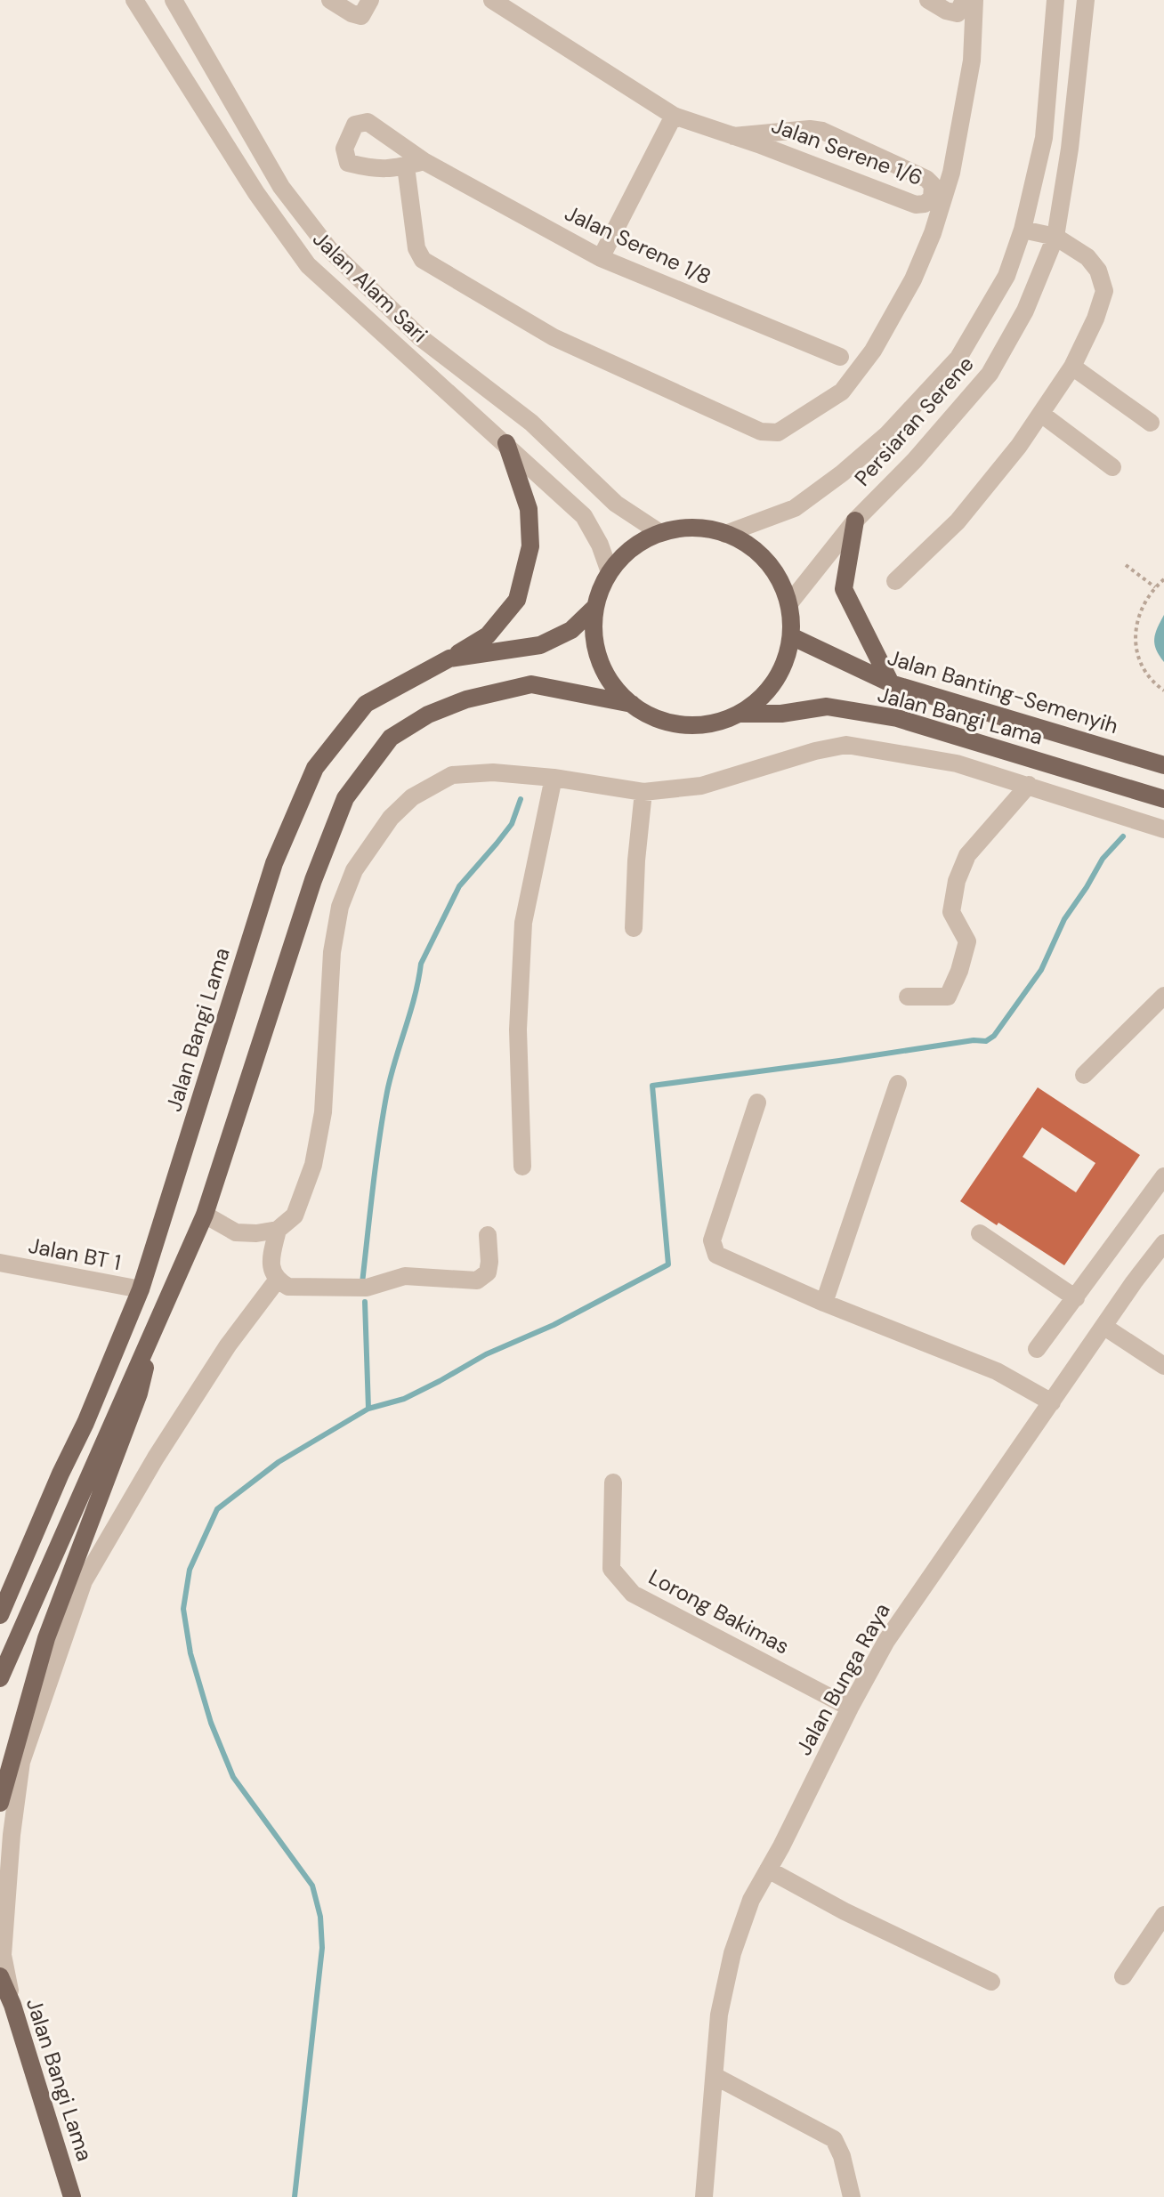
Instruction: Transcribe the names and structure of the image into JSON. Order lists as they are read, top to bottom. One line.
{"streets":{"main road":["Jalan Banting-Semenyih","Jalan Bangi Lama"],"street":["Jalan Serene 1/6","Jalan Serene 1/8","Jalan Alam Sari","Persiaran Serene","Jalan BT 1","Lorong Bakimas","Jalan Bunga Raya"]},"crossings":[["Jalan Alam Sari","Persiaran Serene"],["Jalan Alam Sari","Jalan Banting-Semenyih"],["Jalan Alam Sari","Jalan Bangi Lama"],["Persiaran Serene","Jalan Banting-Semenyih"],["Persiaran Serene","Jalan Bangi Lama"],["Jalan Banting-Semenyih","Jalan Bangi Lama"],["Jalan Bangi Lama","Jalan BT 1"],["Lorong Bakimas","Jalan Bunga Raya"]]}
